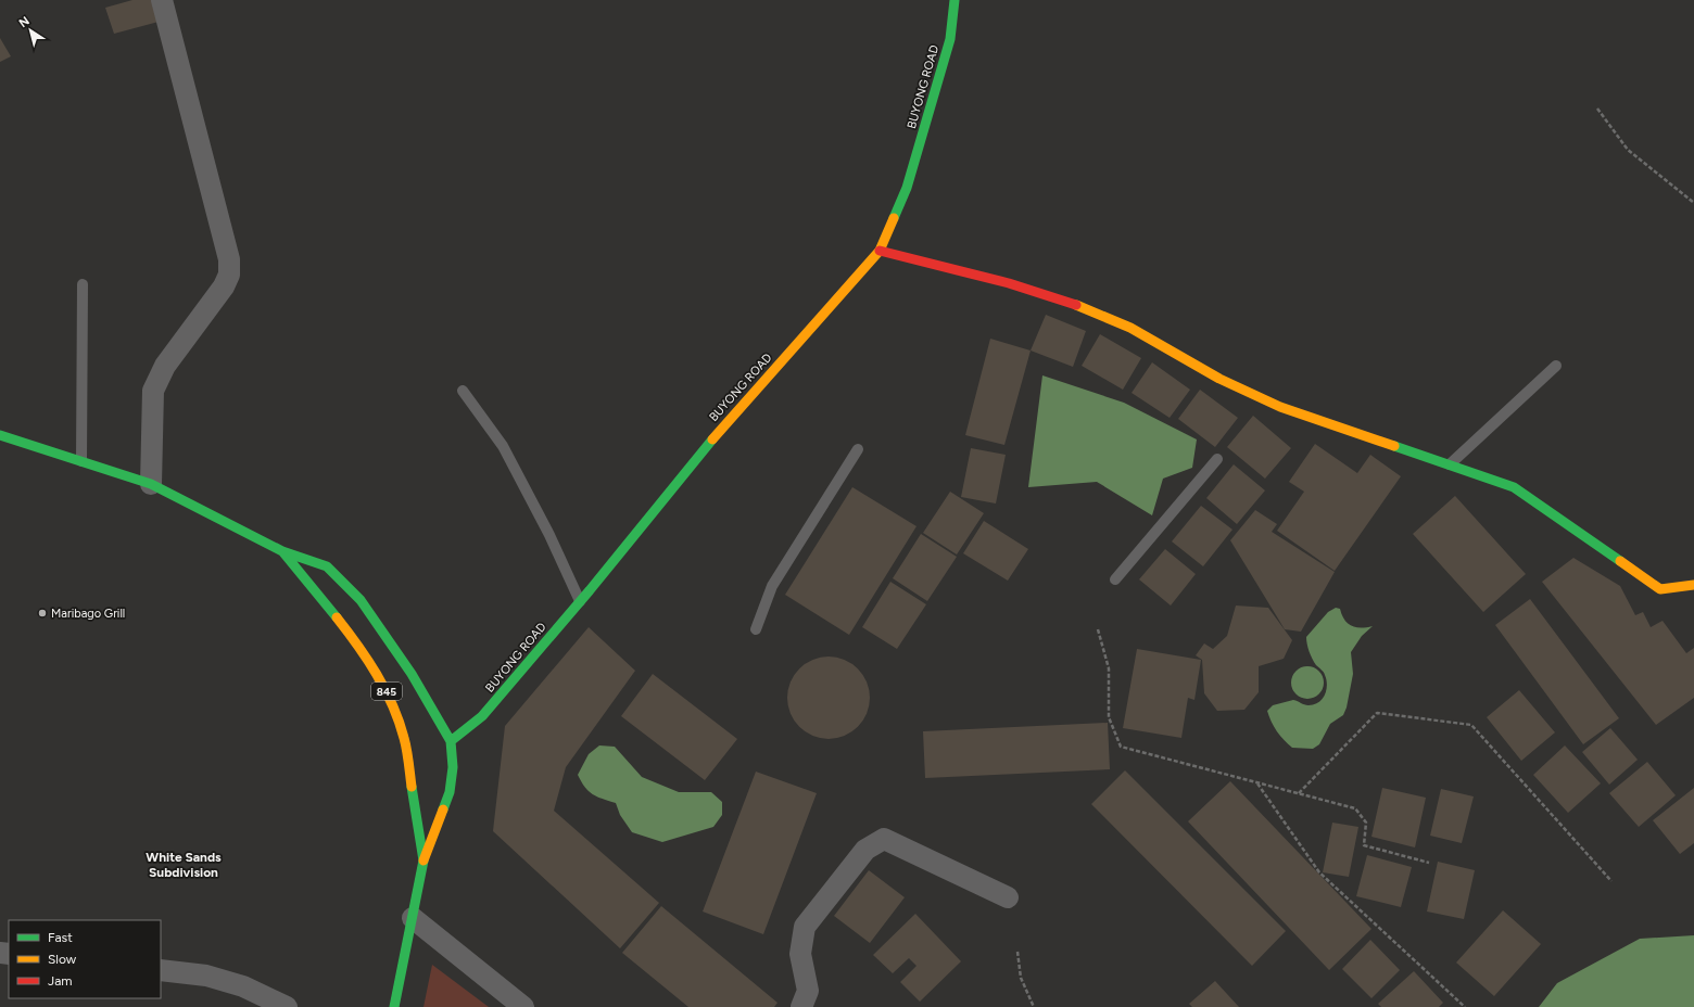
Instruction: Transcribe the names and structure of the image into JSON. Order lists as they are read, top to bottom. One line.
{"streets":{"street":["BUYONG ROAD","845"]},"districts":["White Sands Subdivision"],"places":["Maribago Grill"],"legend":["Fast","Slow","Jam"],"north":"top left"}
